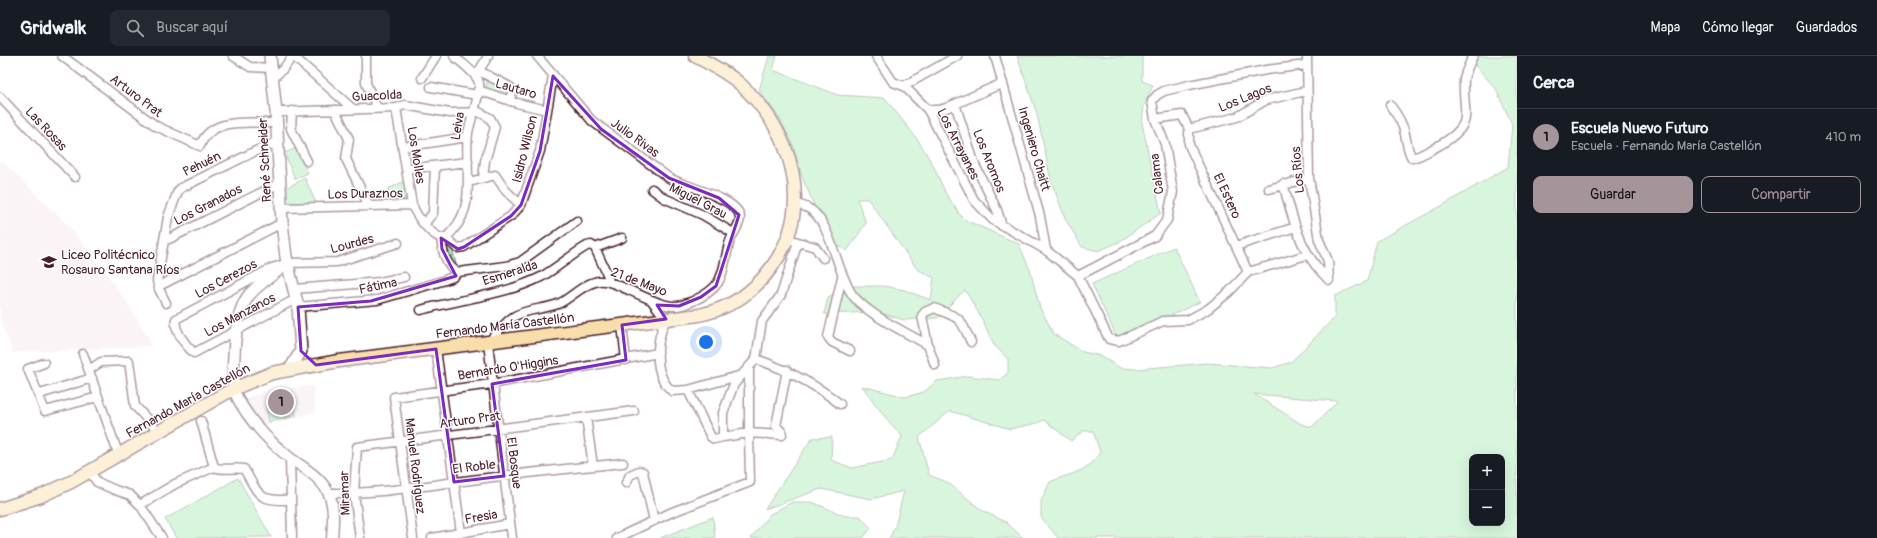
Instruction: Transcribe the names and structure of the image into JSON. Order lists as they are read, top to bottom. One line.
{"streets":{"main road":["René Schneider","Fernando María Castellón"],"street":["Lautaro","Arturo Prat","Guacolda","Los Lagos","Leiva","Las Rosas","Julio Rivas","Los Arrayanes","Isidro Wilson","Ingeniero Chaitt","Los Molles","Los Aromos","Pehuén","Los Ríos","Calama","Los Duraznos","El Estero","Miguel Grau","Los Granados","Lourdes","Esmeralda","Los Cerezos","21 de Mayo","Fátima","Los Manzanos","Bernardo O'Higgins","El Bosque","Manuel Rodríguez","El Roble","Miramar","Fresia"]},"crossings":[["Lautaro","Leiva"],["Lautaro","Isidro Wilson"],["Arturo Prat","Guacolda"],["Arturo Prat","El Bosque"],["Arturo Prat","Manuel Rodríguez"],["Arturo Prat","Miramar"],["Guacolda","Leiva"],["Guacolda","Los Molles"],["Guacolda","René Schneider"],["Los Lagos","Los Ríos"],["Los Lagos","El Estero"],["Leiva","Isidro Wilson"],["Leiva","Los Duraznos"],["Julio Rivas","Isidro Wilson"],["Julio Rivas","21 de Mayo"],["Los Arrayanes","Ingeniero Chaitt"],["Los Arrayanes","Los Aromos"],["Los Arrayanes","Calama"],["Isidro Wilson","Los Duraznos"],["Los Molles","Los Duraznos"],["René Schneider","Pehuén"],["René Schneider","Los Duraznos"],["René Schneider","Los Granados"],["René Schneider","Lourdes"],["René Schneider","Los Cerezos"],["René Schneider","Fátima"],["René Schneider","Los Manzanos"],["Los Ríos","Calama"],["Miguel Grau","21 de Mayo"],["Lourdes","Los Cerezos"],["Los Cerezos","Los Manzanos"],["21 de Mayo","Fernando María Castellón"],["21 de Mayo","El Bosque"],["Fátima","Los Manzanos"],["Fernando María Castellón","El Bosque"],["Bernardo O'Higgins","El Bosque"],["Bernardo O'Higgins","Manuel Rodríguez"],["El Bosque","El Roble"],["El Bosque","Fresia"],["Manuel Rodríguez","El Roble"],["El Roble","Miramar"]],"places":{"school or university":["Liceo Politécnico Rosauro Santana Ríos"]},"page":{"header":"Gridwalk","search":"Buscar aquí","nav":["Mapa","Cómo llegar","Guardados"],"heading":"Cerca","list":[{"mark":"1","name":"Escuela Nuevo Futuro","note":"Escuela · Fernando María Castellón","value":"410 m"}],"buttons":["Guardar","Compartir"],"pins":"1","map_buttons":["+","−"]}}
